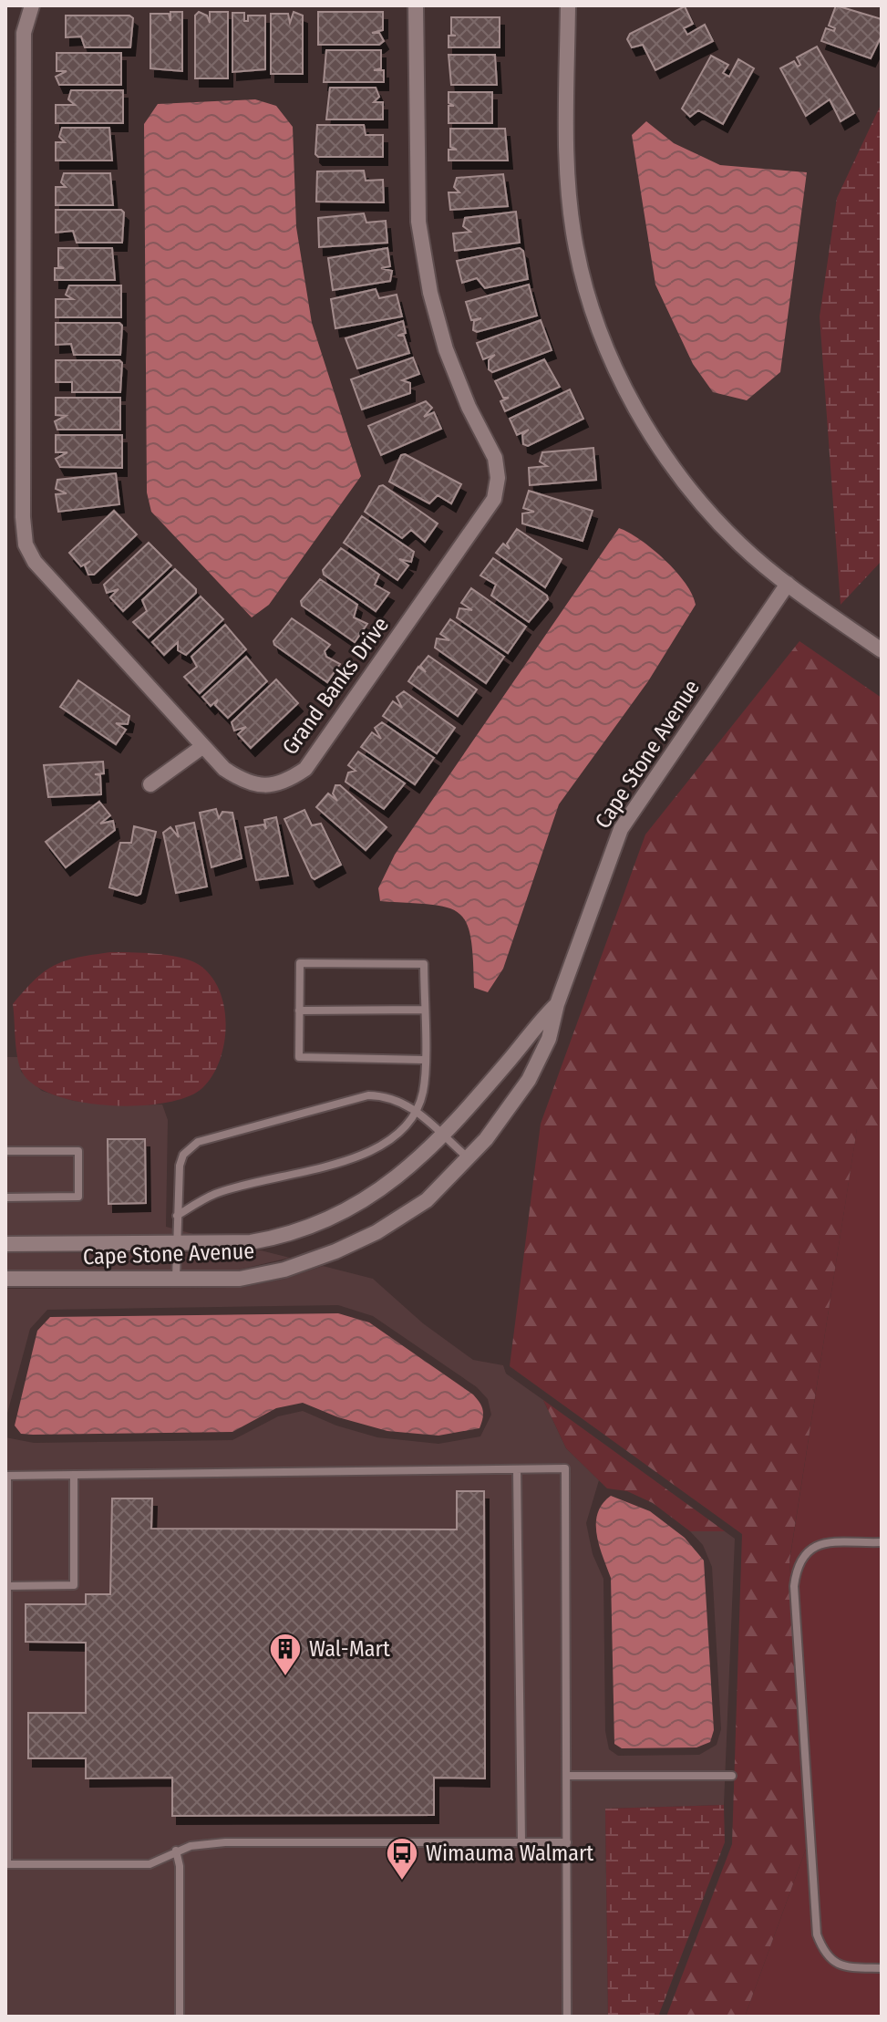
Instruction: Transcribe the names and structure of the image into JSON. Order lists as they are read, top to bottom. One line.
{"streets":{"street":["Grand Banks Drive","Cape Stone Avenue"]},"places":{"building":["Wal-Mart"],"bus stop":["Wimauma Walmart"]}}
